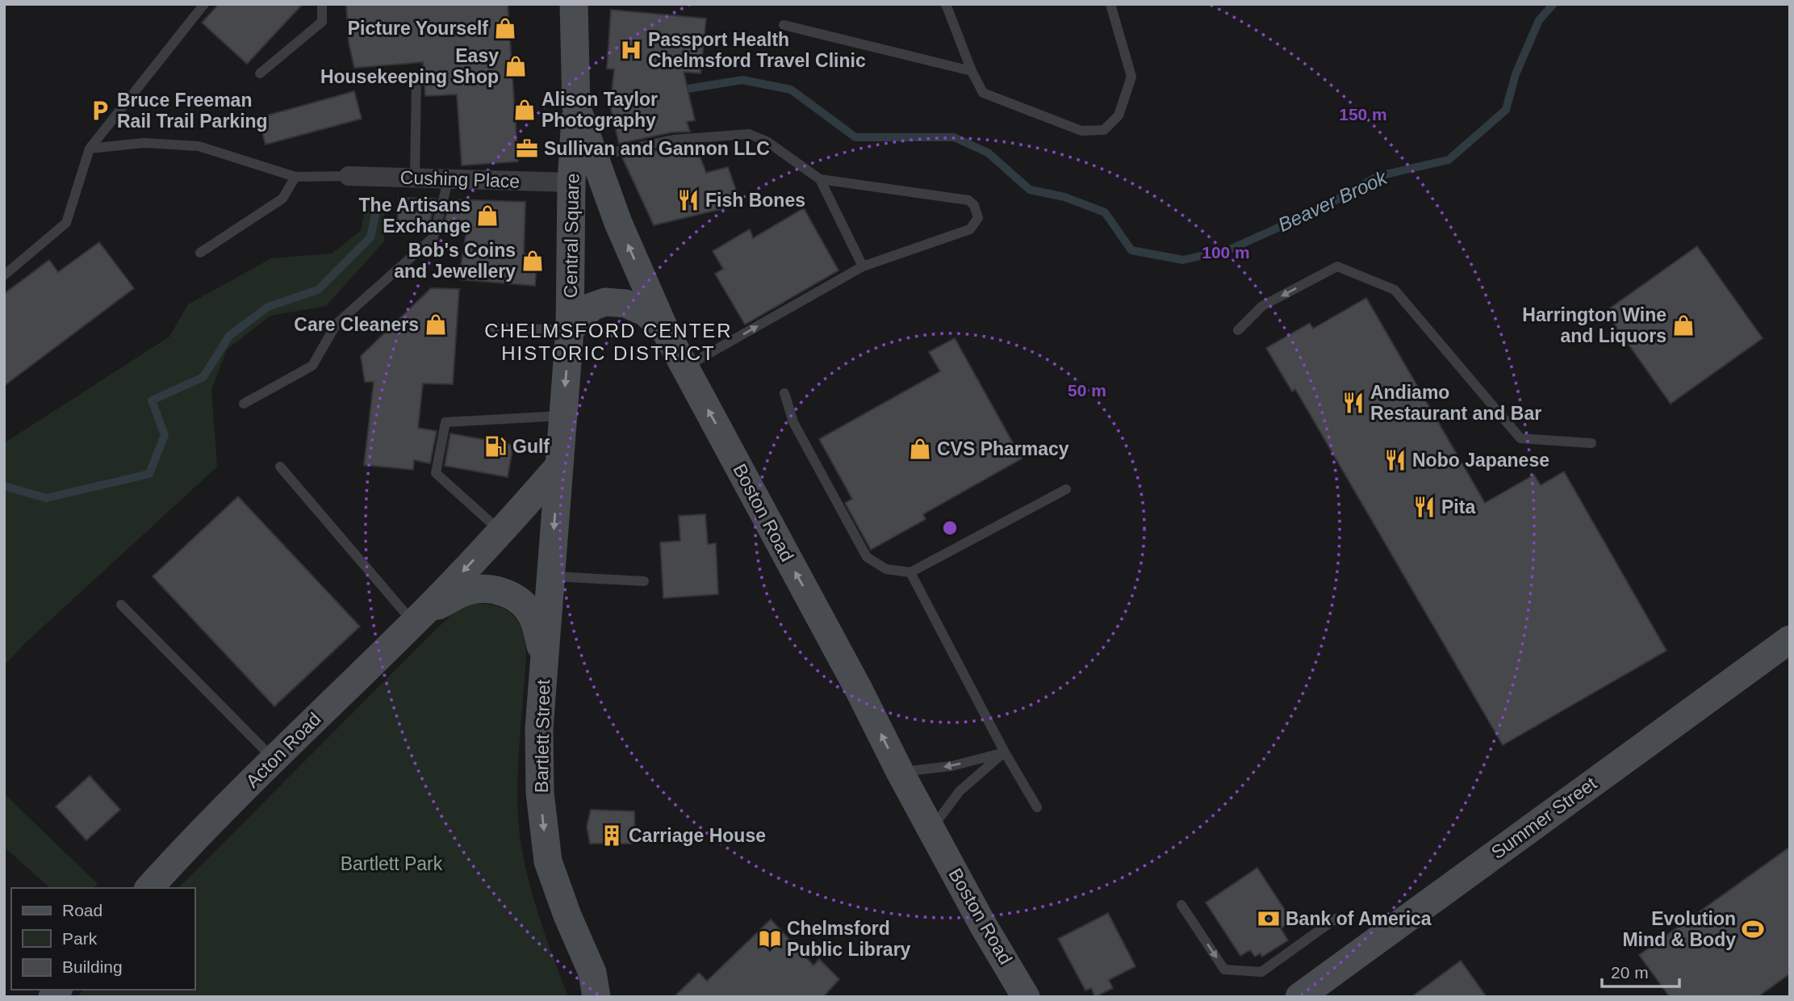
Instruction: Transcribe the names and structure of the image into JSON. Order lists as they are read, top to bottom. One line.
{"streets":{"main road":["Central Square","Boston Road","Bartlett Street","Acton Road","Summer Street"],"street":["Cushing Place"]},"crossings":[["Cushing Place","Central Square"],["Central Square","Boston Road"],["Central Square","Bartlett Street"],["Central Square","Acton Road"],["Bartlett Street","Acton Road"]],"one_way":["Boston Road","Bartlett Street"],"districts":["CHELMSFORD CENTER HISTORIC DISTRICT"],"water":["Beaver Brook"],"parks":["Bartlett Park"],"places":{"shop":["Picture Yourself","Easy Housekeeping Shop","Alison Taylor Photography","The Artisans Exchange","Bob's Coins and Jewellery","Care Cleaners","Harrington Wine and Liquors","CVS Pharmacy"],"hospital":["Passport Health Chelmsford Travel Clinic"],"parking":["Bruce Freeman Rail Trail Parking"],"office":["Sullivan and Gannon LLC"],"restaurant":["Fish Bones","Andiamo Restaurant and Bar","Nobo Japanese","Pita"],"fuel station":["Gulf"],"building":["Carriage House"],"bank":["Bank of America"],"sports":["Evolution Mind & Body"],"library":["Chelmsford Public Library"]},"legend":["Road","Park","Building"],"scale_bar":"20 m","rings":["150 m","100 m","50 m"]}
